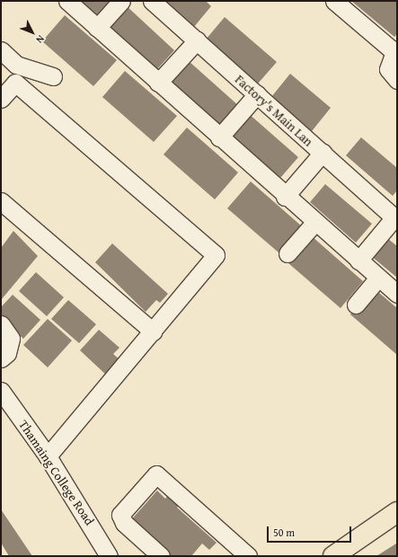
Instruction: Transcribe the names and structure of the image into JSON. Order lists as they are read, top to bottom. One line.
{"streets":{"street":["Factory's Main Lan","Thamaing College Road"]},"scale_bar":"50 m","north":"bottom right"}
